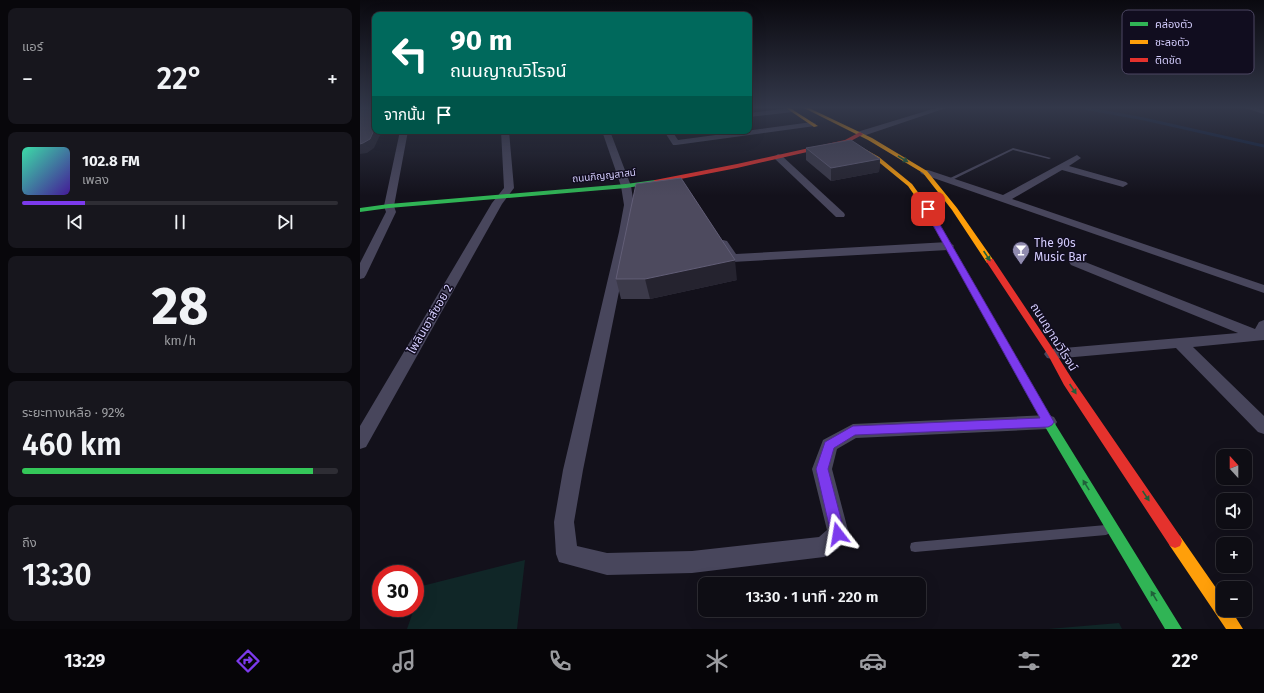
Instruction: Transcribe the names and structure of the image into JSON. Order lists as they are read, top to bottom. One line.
{"streets":{"main road":["ถนนภิญญสาสน์","ถนนญาณวิโรจน์"],"street":["ไพลินเฮาส์ซอย 2"]},"crossings":[["ถนนภิญญสาสน์","ไพลินเฮาส์ซอย 2"]],"places":{"bar":["The 90s Music Bar"]},"legend":["คล่องตัว","ชะลอตัว","ติดขัด"],"north":"top","page":{"tile":["แอร์",["28","km/h"],["ระยะทางเหลือ · 92%","460 km"],["ถึง","13:30"]],"turn":["90 m","ถนนญาณวิโรจน์"],"heat":["−","22°","+"],"then":"จากนั้น","song":["102.8 FM","เพลง"],"map_buttons":["+","−"],"limit":"30","trip":"13:30 · 1 นาที · 220 m","tabs":["13:29","22°"]}}
